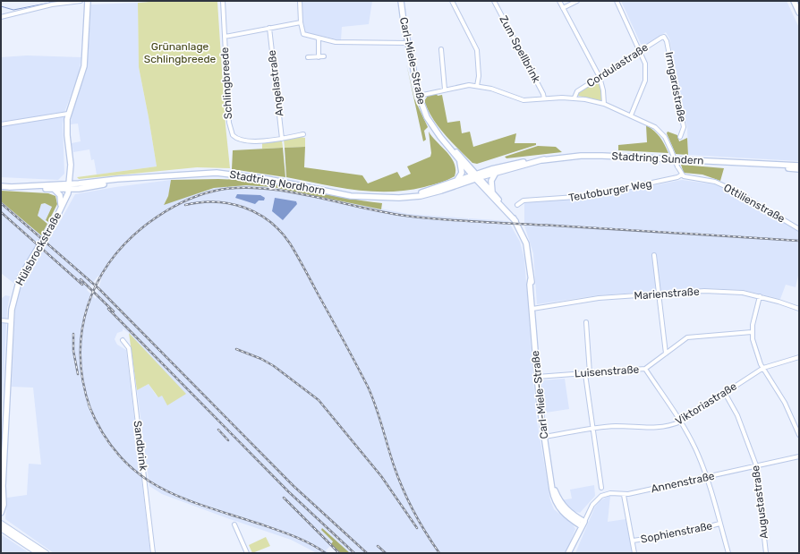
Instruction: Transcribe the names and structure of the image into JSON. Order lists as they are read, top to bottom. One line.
{"streets":{"street":["Zum Spellbrink","Carl-Miele-Straße","Cordulastraße","Schlingbreede","Angelastraße","Irmgardstraße","Stadtring Sundern","Stadtring Nordhorn","Teutoburger Weg","Ottilienstraße","Hülsbrockstraße","Marienstraße","Luisenstraße","Viktoriastraße","Sandbrink","Annenstraße","Augustastraße","Sophienstraße"]},"crossings":[["Carl-Miele-Straße","Stadtring Sundern"],["Carl-Miele-Straße","Stadtring Nordhorn"],["Carl-Miele-Straße","Marienstraße"],["Carl-Miele-Straße","Luisenstraße"],["Carl-Miele-Straße","Viktoriastraße"],["Carl-Miele-Straße","Annenstraße"],["Cordulastraße","Irmgardstraße"],["Schlingbreede","Angelastraße"],["Stadtring Sundern","Stadtring Nordhorn"],["Stadtring Nordhorn","Hülsbrockstraße"],["Teutoburger Weg","Ottilienstraße"],["Viktoriastraße","Augustastraße"],["Annenstraße","Augustastraße"]],"parks":["Grünanlage Schlingbreede"]}
